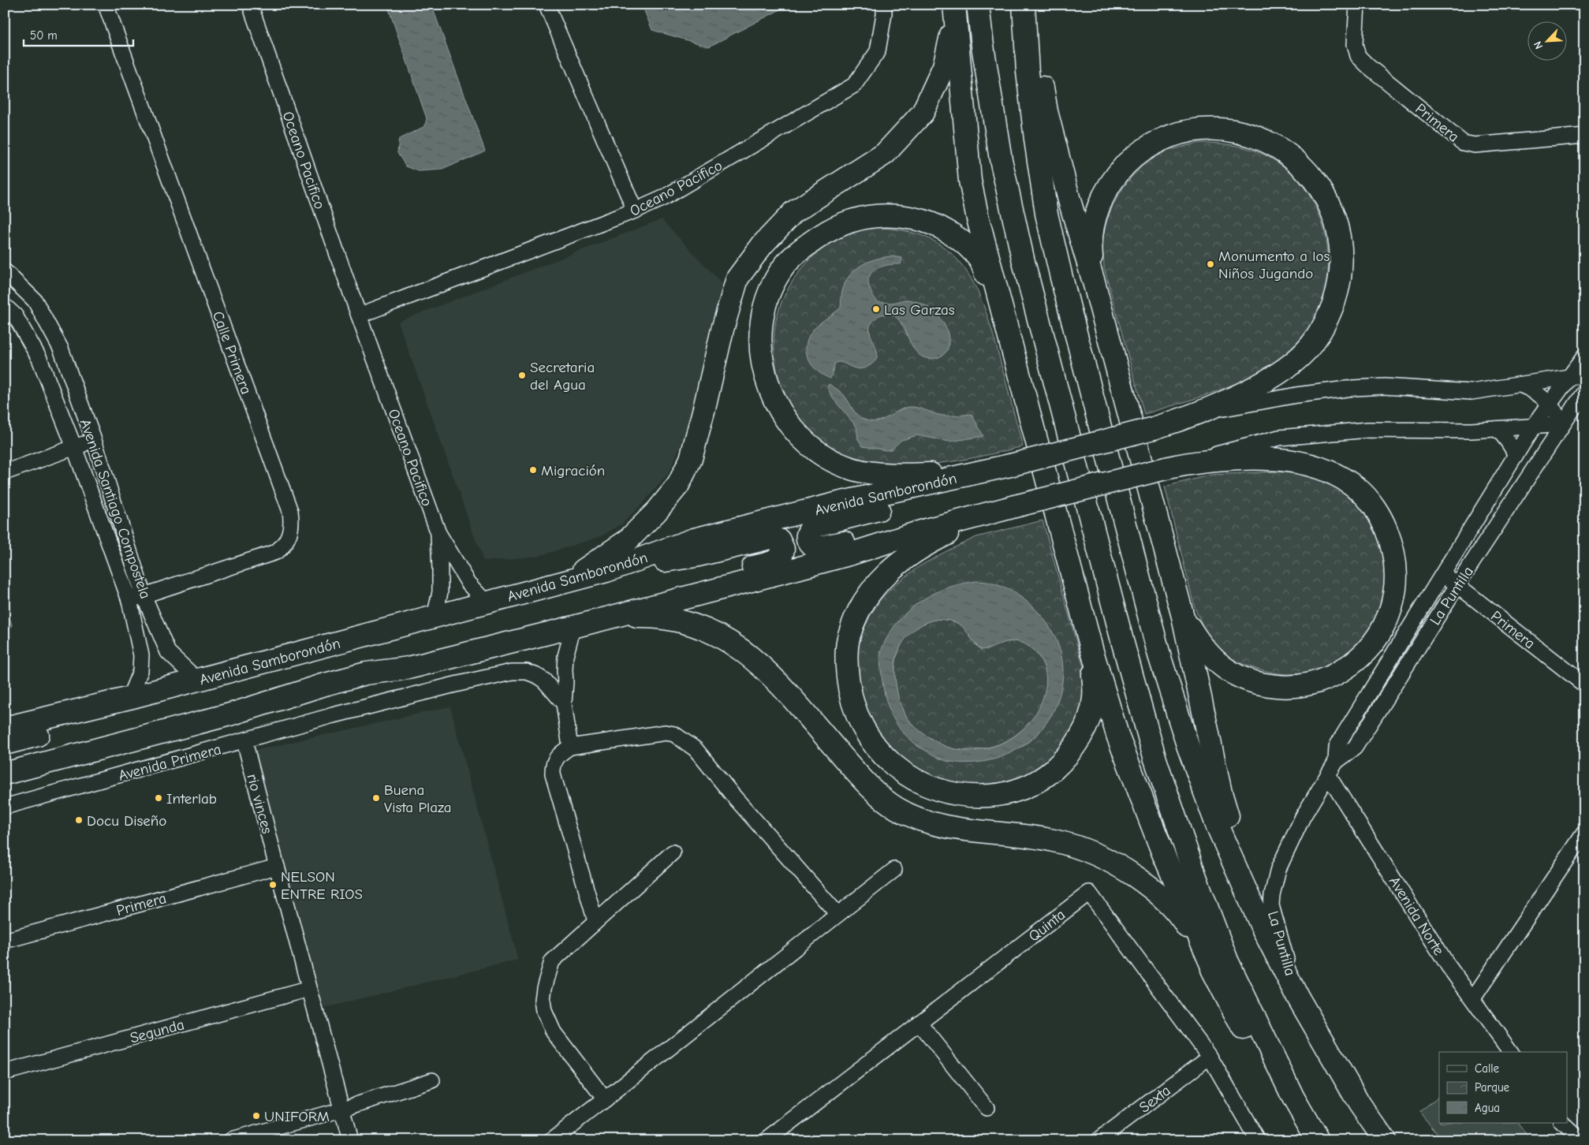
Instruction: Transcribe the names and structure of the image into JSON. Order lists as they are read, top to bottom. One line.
{"streets":{"highway":["Avenida Samborondón"],"street":["Primera","Oceano Pacifico","Calle Primera","Avenida Santiago Compostela","La Puntilla","Avenida Primera","rio vinces","Avenida Norte","Quinta","Segunda","Sexta"]},"crossings":[["Primera","La Puntilla"],["Primera","rio vinces"],["Oceano Pacifico","Avenida Samborondón"],["Calle Primera","Avenida Santiago Compostela"],["Avenida Samborondón","Avenida Santiago Compostela"],["La Puntilla","Avenida Norte"],["Avenida Primera","rio vinces"],["rio vinces","Segunda"],["Quinta","Sexta"]],"places":["Monumento a los Niños Jugando","Las Garzas","Secretaria del Agua","Migración","Interlab","Buena Vista Plaza","Docu Diseño","NELSON ENTRE RIOS","UNIFORM"],"legend":["Calle","Parque","Agua"],"scale_bar":"50 m","north":"bottom left"}
